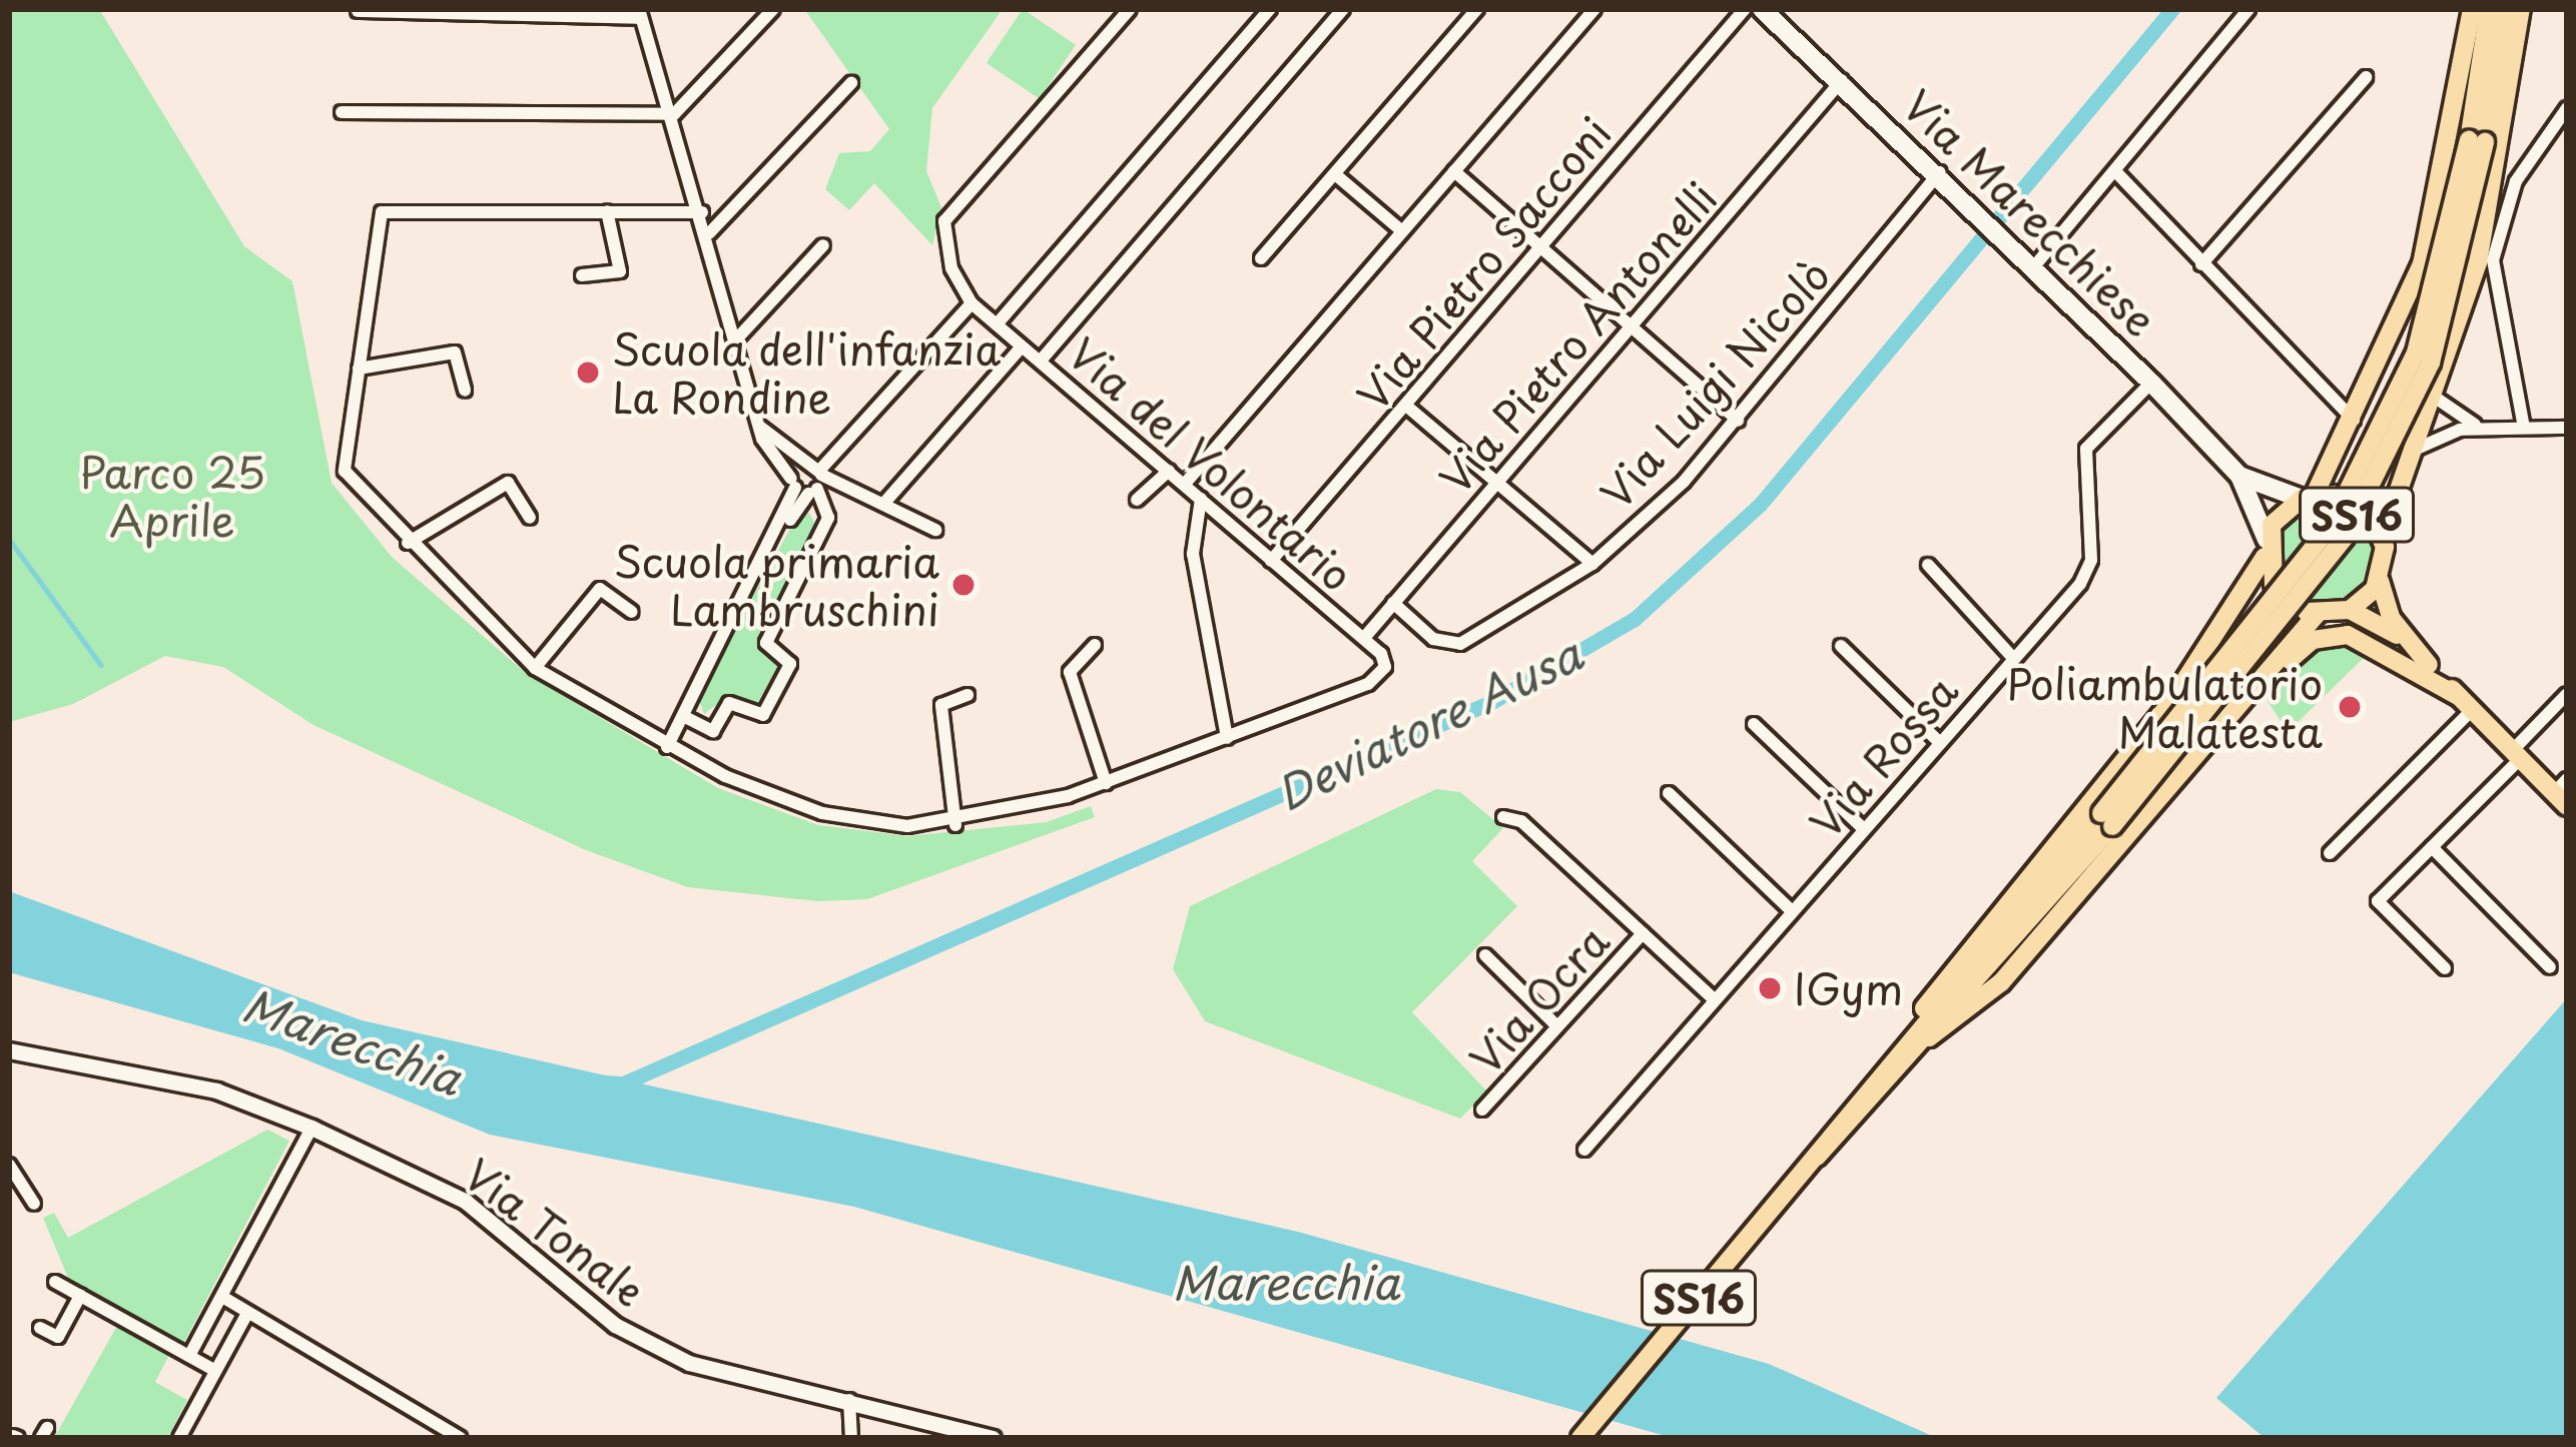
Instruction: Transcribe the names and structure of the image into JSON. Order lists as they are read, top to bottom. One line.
{"streets":{"main road":["Via Marecchiese","SS16"],"street":["Via Pietro Sacconi","Via Pietro Antonelli","Via Luigi Nicolò","Via del Volontario","Via Rossa","Via Ocra","Via Tonale"]},"crossings":[["Via Marecchiese","Via Pietro Antonelli"],["Via Marecchiese","Via Luigi Nicolò"],["Via Marecchiese","Via Rossa"],["Via Pietro Sacconi","Via del Volontario"],["Via Pietro Antonelli","Via Luigi Nicolò"],["Via Pietro Antonelli","Via del Volontario"]],"water":["Deviatore Ausa","Marecchia"],"parks":["Parco 25 Aprile"],"places":["Scuola dell'infanzia La Rondine","Scuola primaria Lambruschini","Poliambulatorio Malatesta","IGym"]}
